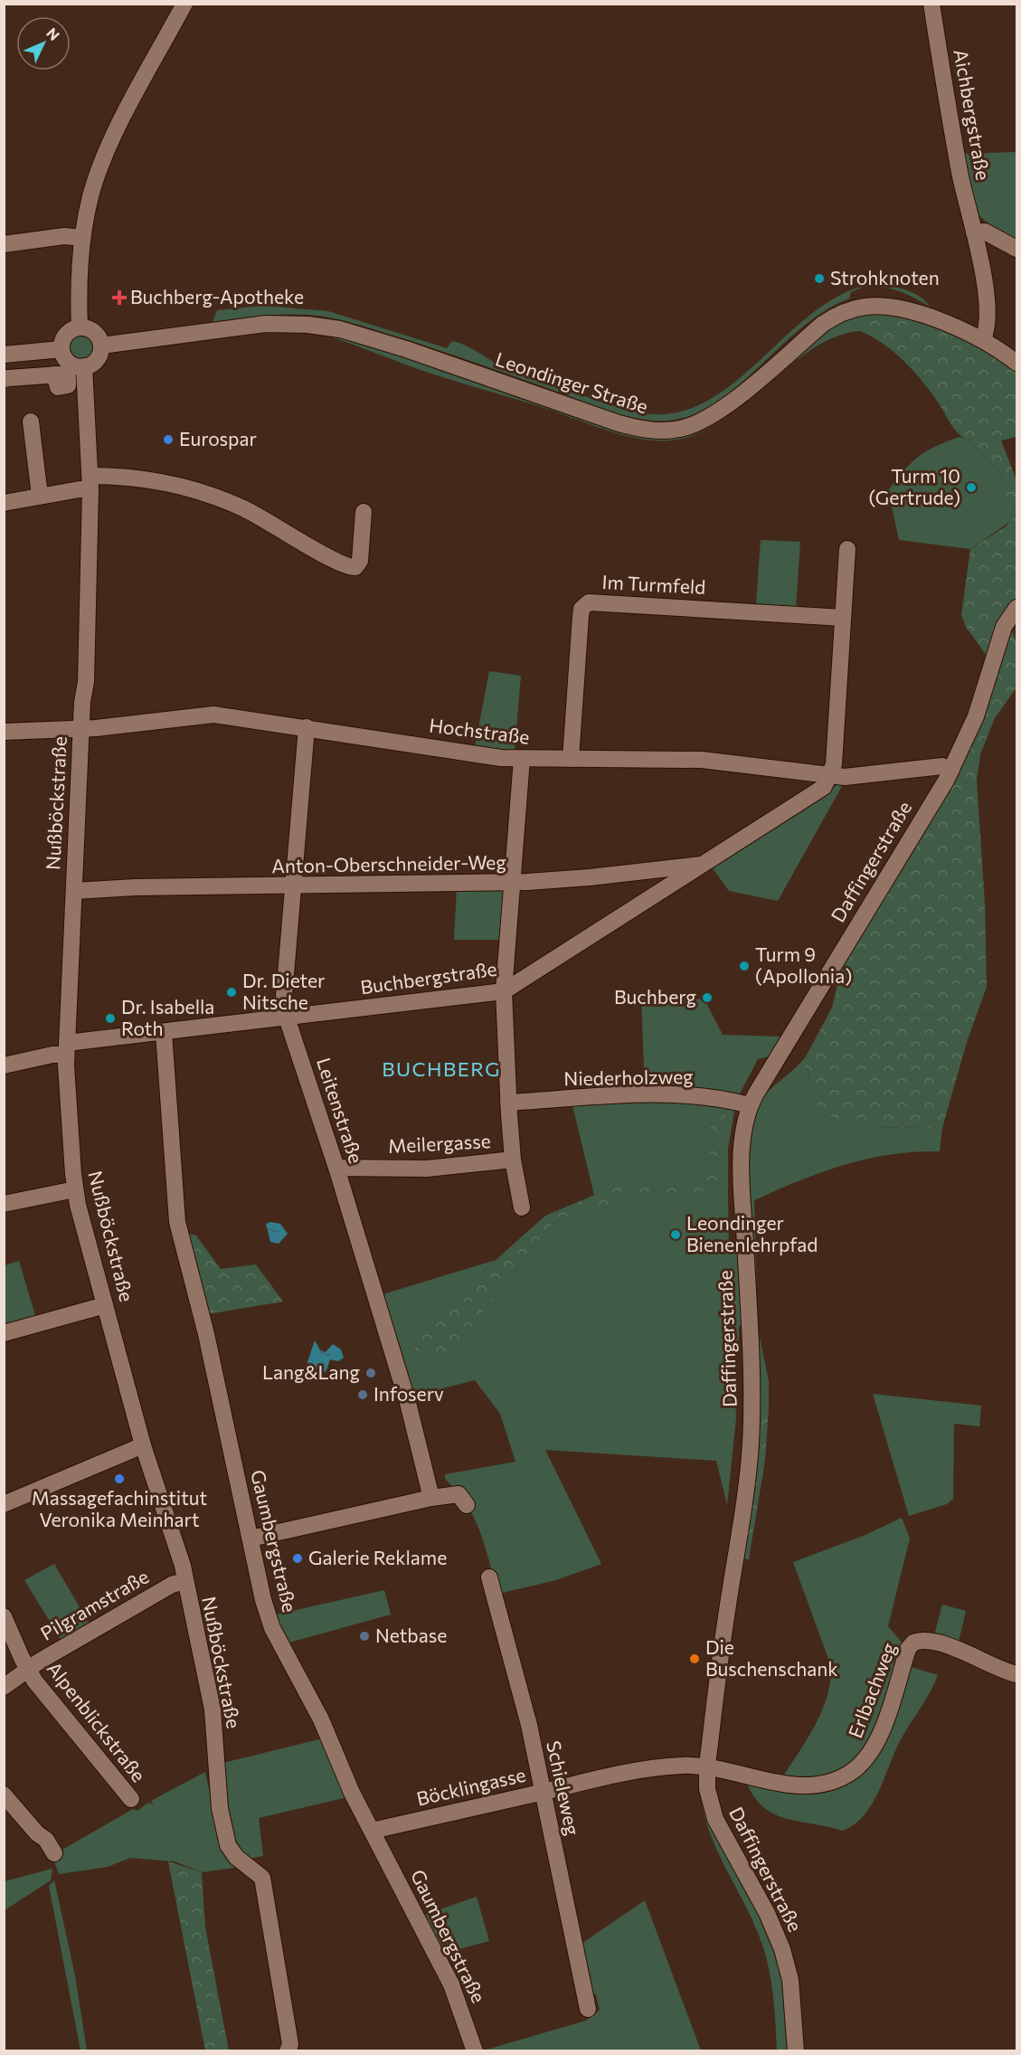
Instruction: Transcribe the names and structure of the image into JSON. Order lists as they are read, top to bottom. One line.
{"streets":{"street":["Aichbergstraße","Leondinger Straße","Im Turmfeld","Hochstraße","Nußböckstraße","Daffingerstraße","Anton-Oberschneider-Weg","Buchbergstraße","Niederholzweg","Leitenstraße","Meilergasse","Gaumbergstraße","Pilgramstraße","Erlbachweg","Alpenblickstraße","Böcklingasse","Schieleweg"]},"crossings":[["Aichbergstraße","Leondinger Straße"],["Leondinger Straße","Nußböckstraße"],["Im Turmfeld","Hochstraße"],["Hochstraße","Nußböckstraße"],["Hochstraße","Daffingerstraße"],["Hochstraße","Buchbergstraße"],["Hochstraße","Leitenstraße"],["Nußböckstraße","Anton-Oberschneider-Weg"],["Nußböckstraße","Buchbergstraße"],["Nußböckstraße","Pilgramstraße"],["Daffingerstraße","Niederholzweg"],["Daffingerstraße","Erlbachweg"],["Daffingerstraße","Böcklingasse"],["Anton-Oberschneider-Weg","Buchbergstraße"],["Anton-Oberschneider-Weg","Leitenstraße"],["Buchbergstraße","Leitenstraße"],["Buchbergstraße","Gaumbergstraße"],["Leitenstraße","Meilergasse"],["Gaumbergstraße","Böcklingasse"],["Pilgramstraße","Alpenblickstraße"],["Erlbachweg","Böcklingasse"],["Böcklingasse","Schieleweg"]],"districts":["BUCHBERG"],"places":{"other":["Strohknoten","Eurospar","Turm 10 (Gertrude)","Turm 9 (Apollonia)","Dr. Dieter Nitsche","Buchberg","Dr. Isabella Roth","Leondinger Bienenlehrpfad","Lang&Lang","Infoserv","Massagefachinstitut Veronika Meinhart","Galerie Reklame","Netbase","Die Buschenschank"],"health":["Buchberg-Apotheke"]},"north":"top right"}
